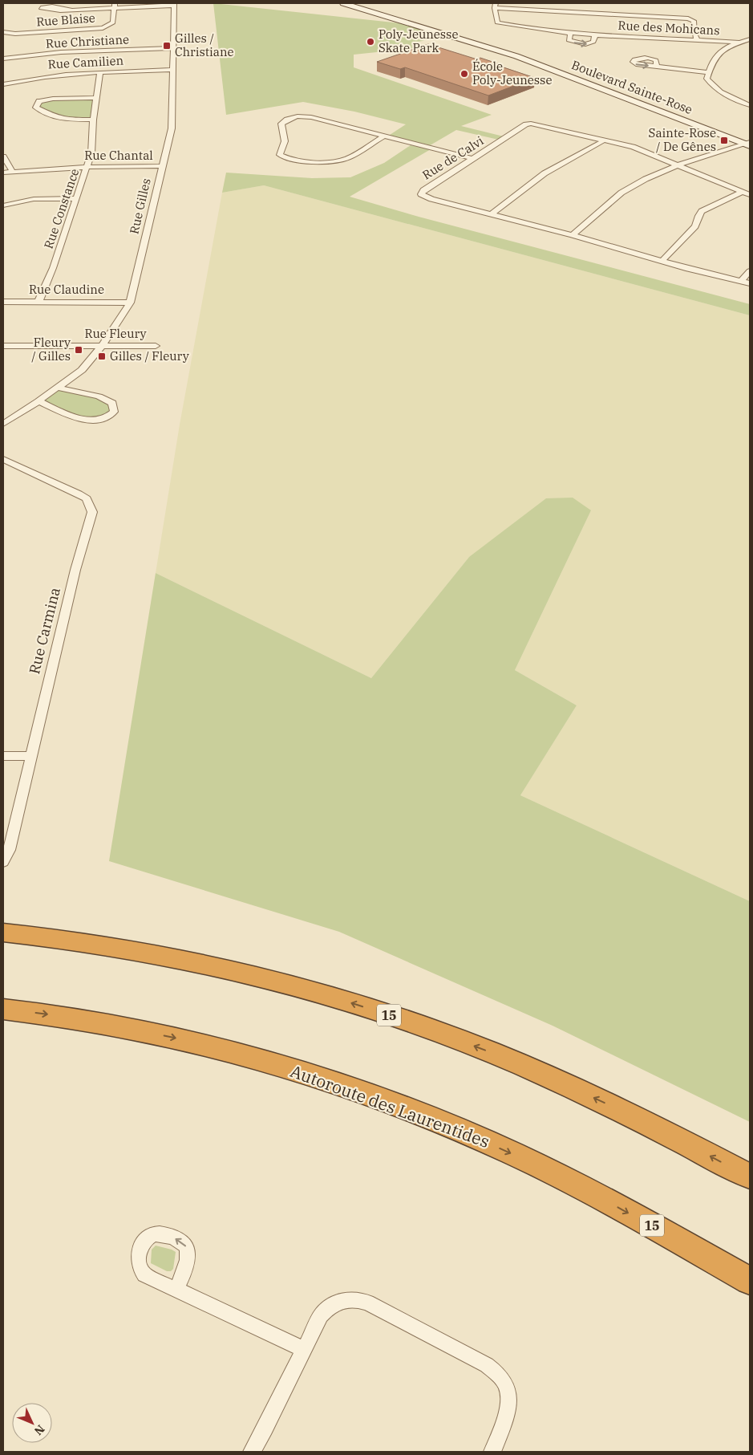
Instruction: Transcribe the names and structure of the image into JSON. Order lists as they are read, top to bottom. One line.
{"streets":{"highway":["15","Autoroute des Laurentides"],"street":["Rue Blaise","Rue des Mohicans","Rue Christiane","Rue Camilien","Boulevard Sainte-Rose","Rue Chantal","Rue de Calvi","Rue Gilles","Rue Constance","Rue Claudine","Rue Fleury","Rue Carmina"]},"crossings":[["Rue Christiane","Rue Gilles"],["Rue Camilien","Rue Gilles"],["Rue Camilien","Rue Constance"],["Rue Chantal","Rue Gilles"],["Rue Chantal","Rue Constance"],["Rue Gilles","Rue Claudine"],["Rue Gilles","Rue Fleury"],["Rue Constance","Rue Claudine"]],"places":{"other":["Poly-Jeunesse Skate Park","École Poly-Jeunesse"],"transit":["Gilles / Christiane","Sainte-Rose / De Gênes","Fleury / Gilles","Gilles / Fleury"]},"north":"bottom right"}
